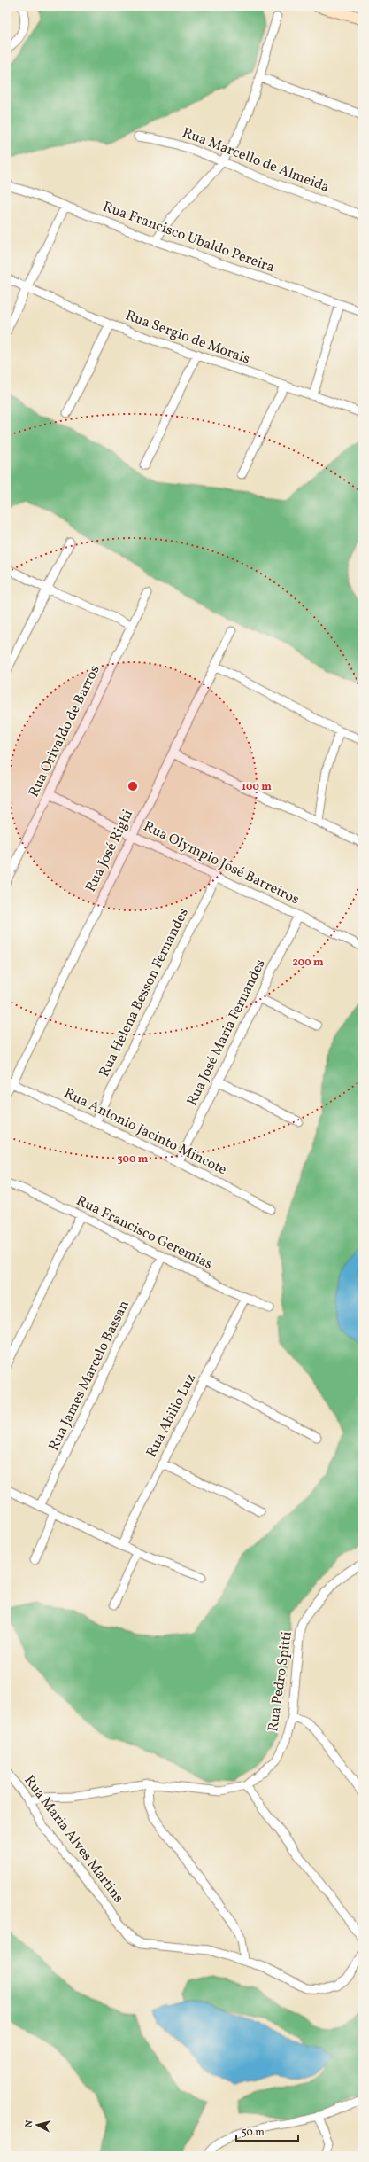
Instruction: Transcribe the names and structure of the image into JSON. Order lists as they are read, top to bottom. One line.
{"streets":{"street":["Rua Marcello de Almeida","Rua Francisco Ubaldo Pereira","Rua Sergio de Morais","Rua Orivaldo de Barros","Rua José Righi","Rua Olympio José Barreiros","Rua Helena Besson Fernandes","Rua José Maria Fernandes","Rua Antonio Jacinto Mincote","Rua Francisco Geremias","Rua James Marcelo Bassan","Rua Abilio Luz","Rua Pedro Spitti","Rua Maria Alves Martins"]},"crossings":[["Rua Orivaldo de Barros","Rua Olympio José Barreiros"],["Rua José Righi","Rua Olympio José Barreiros"],["Rua José Righi","Rua Antonio Jacinto Mincote"],["Rua Olympio José Barreiros","Rua Helena Besson Fernandes"],["Rua Olympio José Barreiros","Rua José Maria Fernandes"],["Rua Helena Besson Fernandes","Rua Antonio Jacinto Mincote"],["Rua José Maria Fernandes","Rua Antonio Jacinto Mincote"],["Rua Francisco Geremias","Rua James Marcelo Bassan"],["Rua Francisco Geremias","Rua Abilio Luz"],["Rua Pedro Spitti","Rua Maria Alves Martins"]],"scale_bar":"50 m","north":"left","rings":["100 m","200 m","300 m"]}
